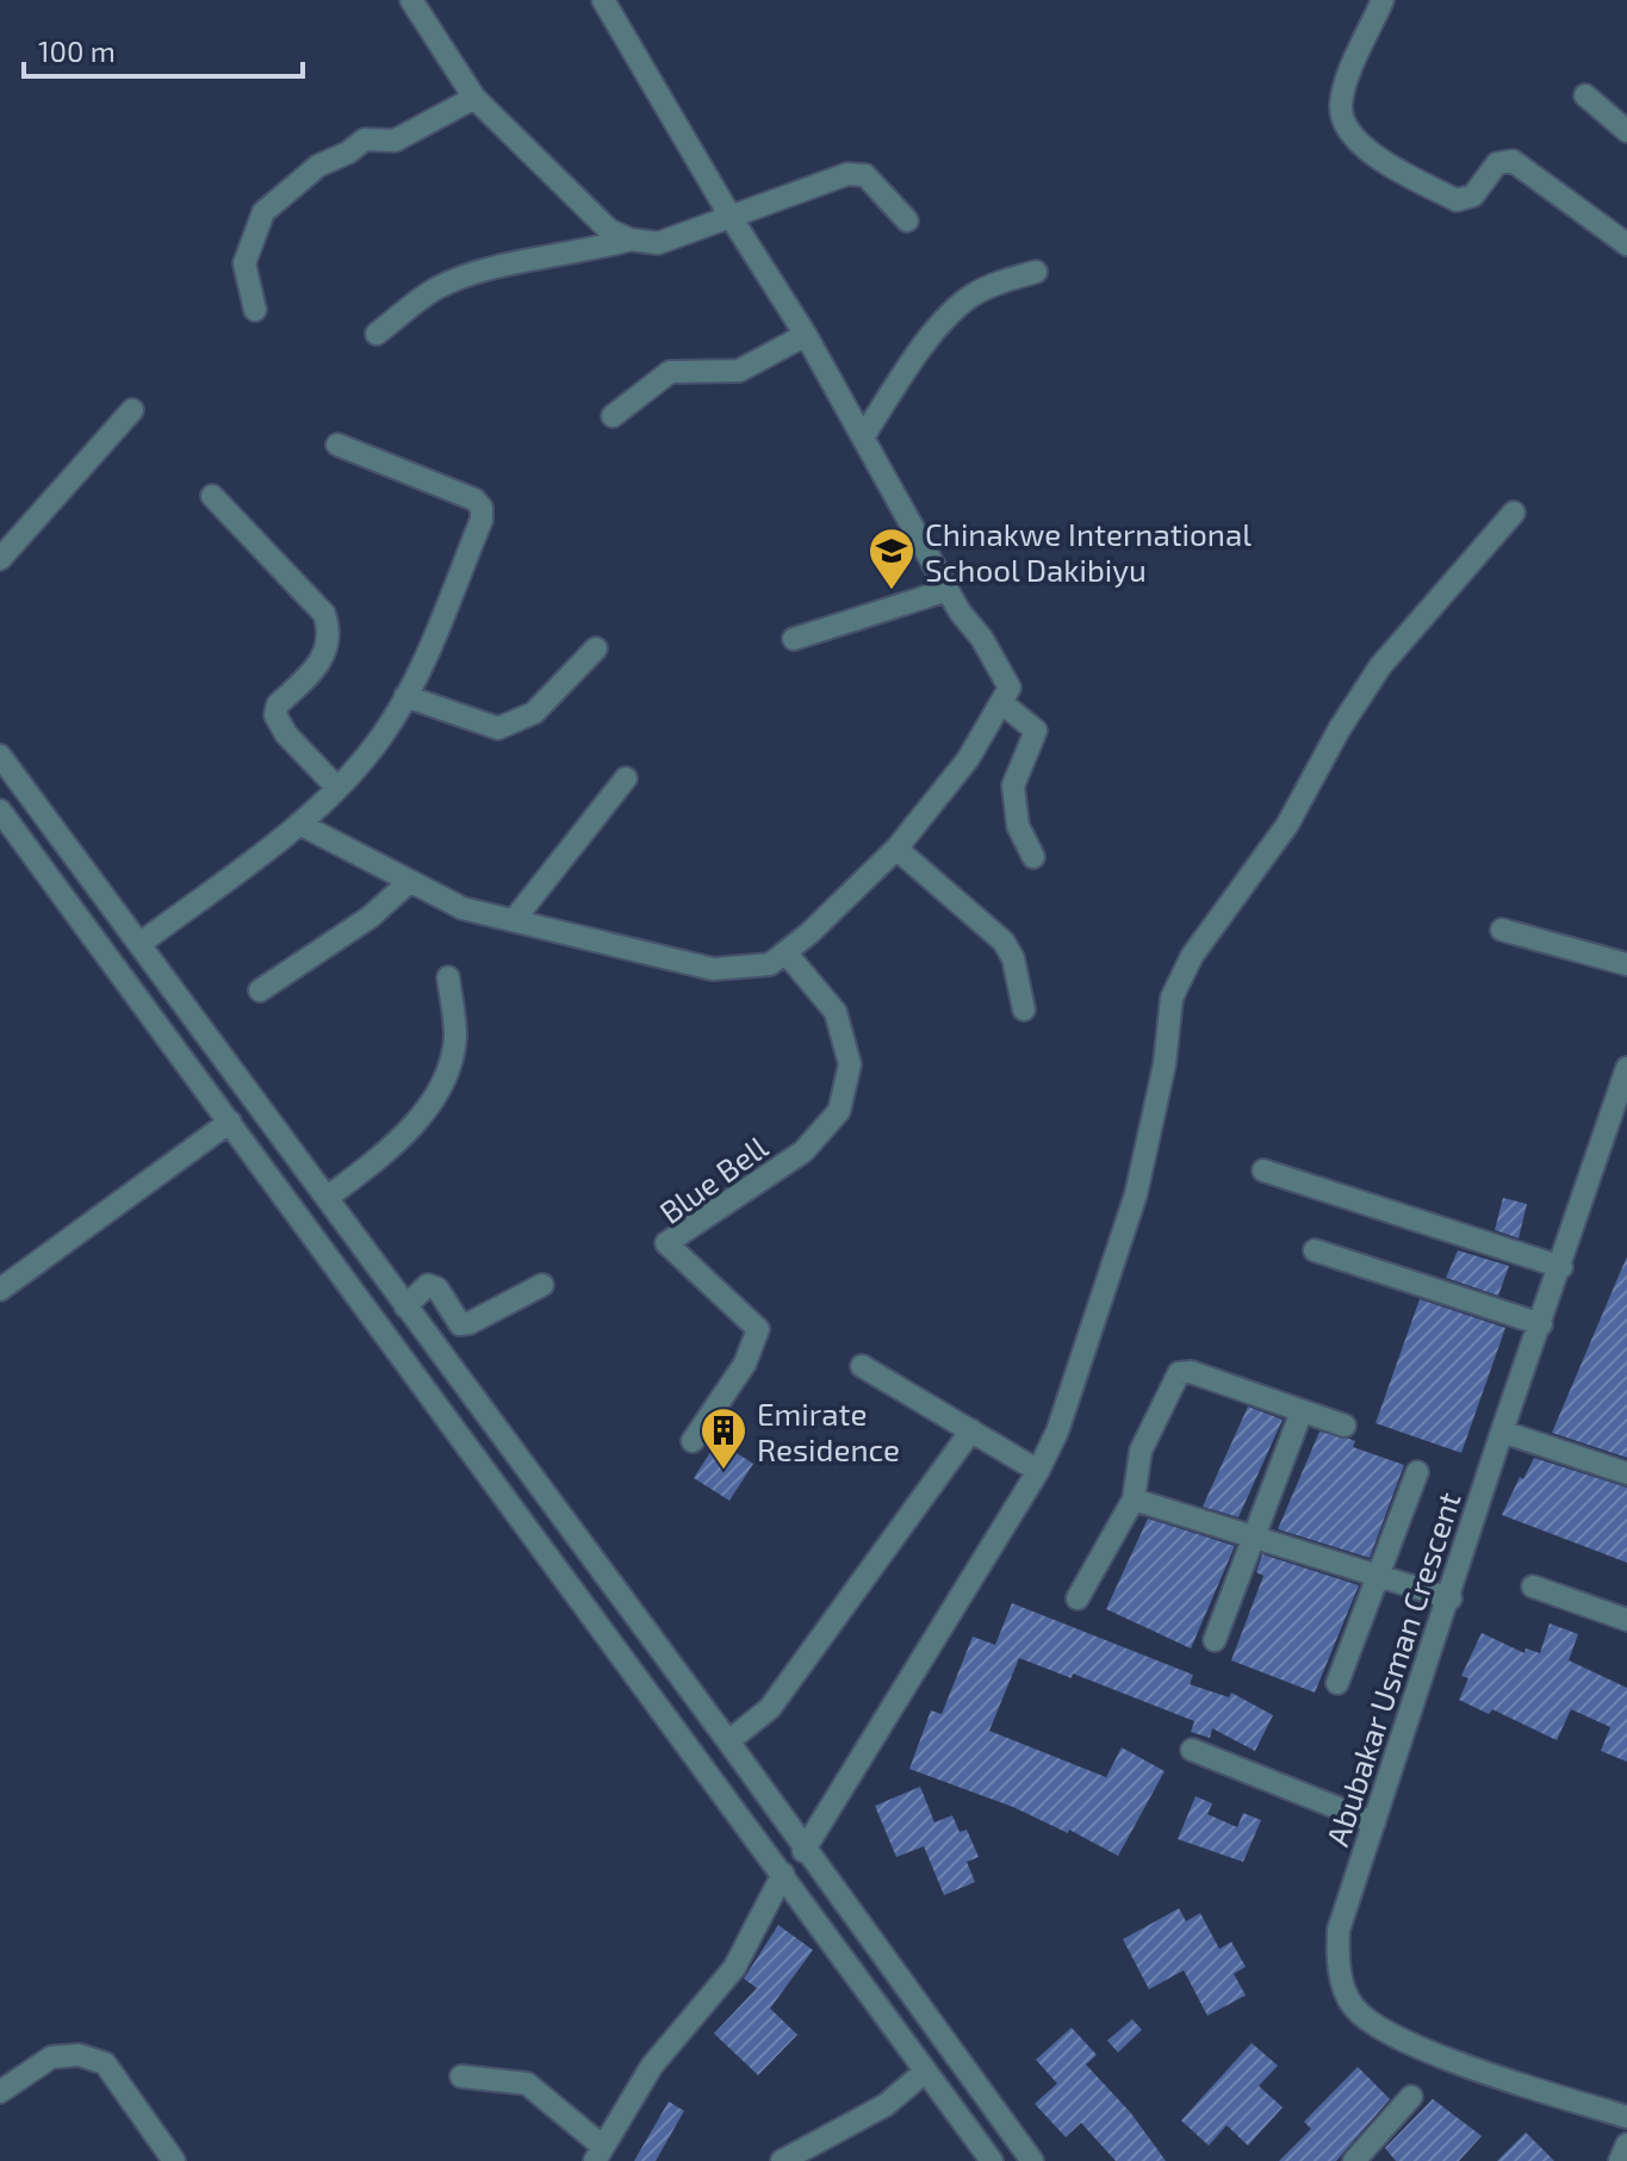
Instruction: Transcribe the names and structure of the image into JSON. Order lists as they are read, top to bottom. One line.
{"streets":{"street":["Blue Bell","Abubakar Usman Crescent"]},"places":{"school or university":["Chinakwe International School Dakibiyu"],"building":["Emirate Residence"]},"scale_bar":"100 m"}
